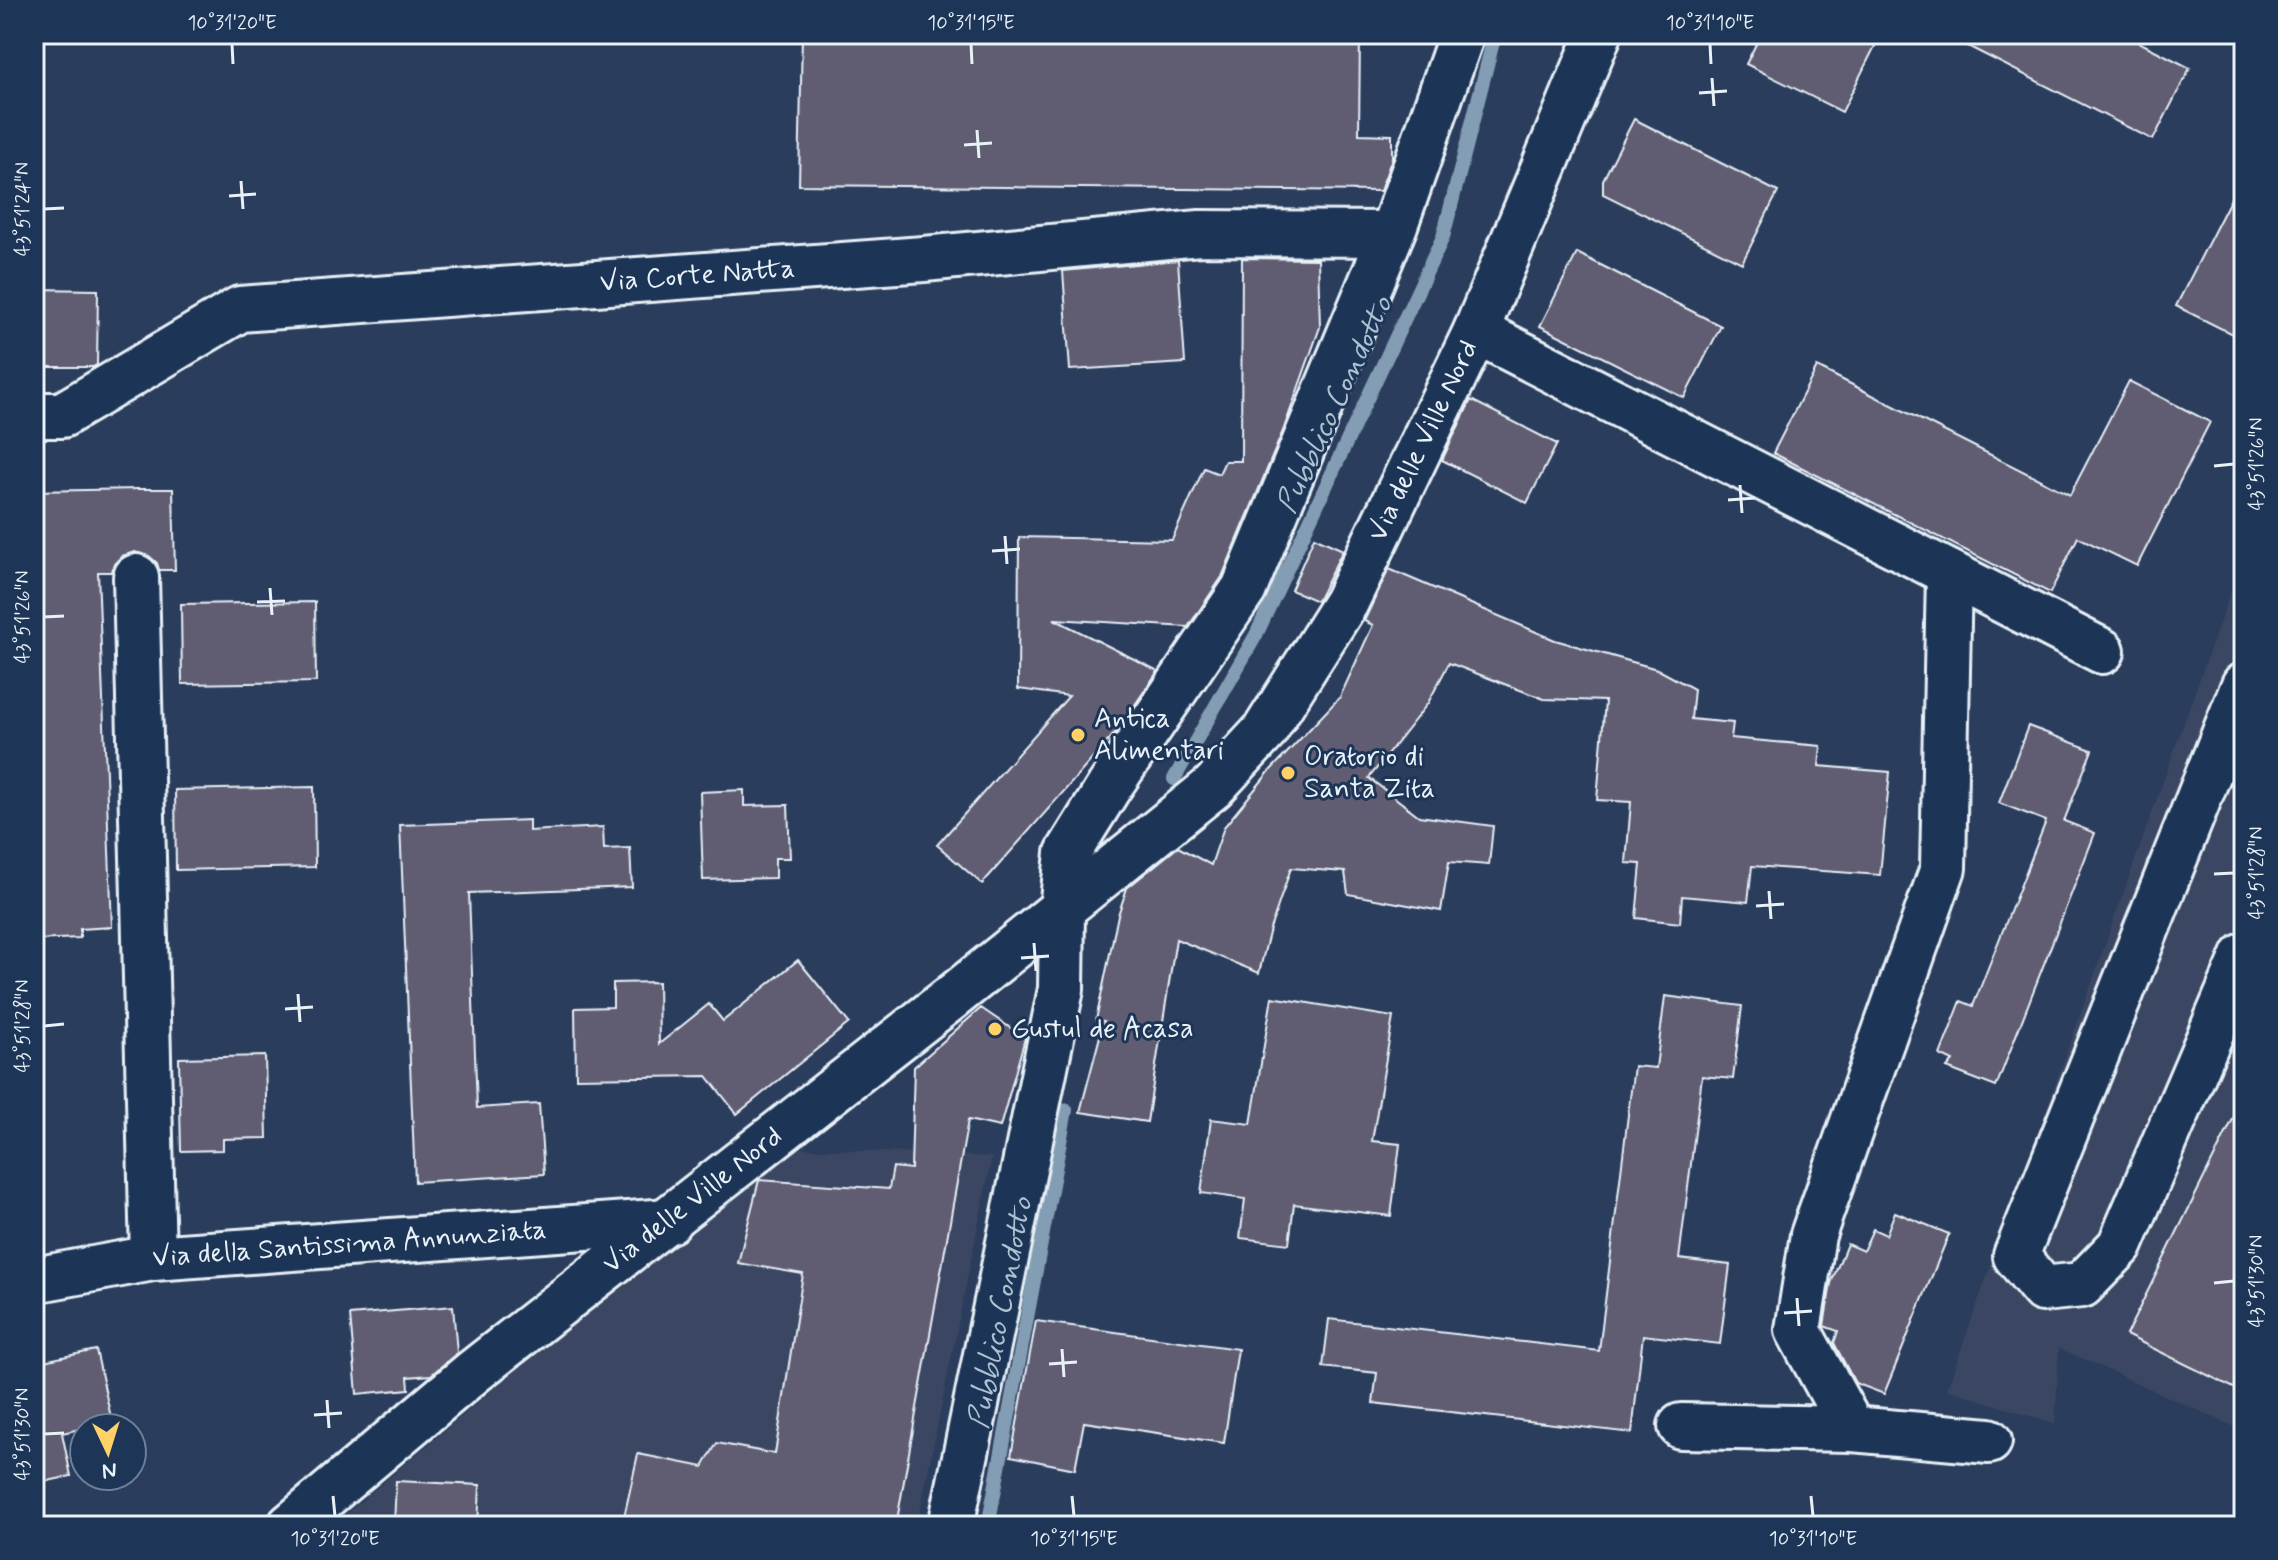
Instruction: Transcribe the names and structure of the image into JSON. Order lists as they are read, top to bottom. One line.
{"streets":{"street":["Via Corte Natta","Via delle Ville Nord","Via della Santissima Annunziata"]},"crossings":[["Via delle Ville Nord","Via della Santissima Annunziata"]],"water":["Pubblico Condotto"],"places":["Antica Alimentari","Oratorio di Santa Zita","Gustul de Acasa"],"north":"bottom","coordinates":["10°31'20\"E","10°31'15\"E","10°31'10\"E","43°51'24\"N","43°51'26\"N","43°51'28\"N","43°51'30\"N"]}
